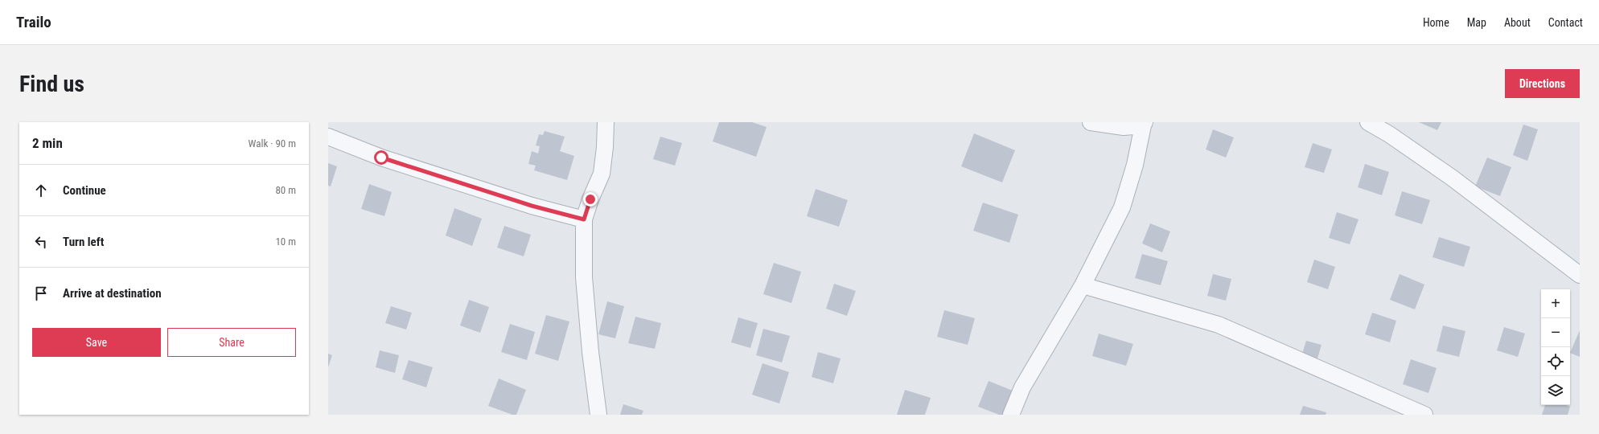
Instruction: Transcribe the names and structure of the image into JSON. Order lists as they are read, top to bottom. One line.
{"page":{"header":"Trailo","nav":["Home","Map","About","Contact"],"buttons":["Directions",["Save","Share"]],"title":"Find us","heading":["2 min","Walk · 90 m"],"list":[["Continue","80 m"],["Turn left","10 m"],"Arrive at destination"],"map_buttons":["+","−"]}}
